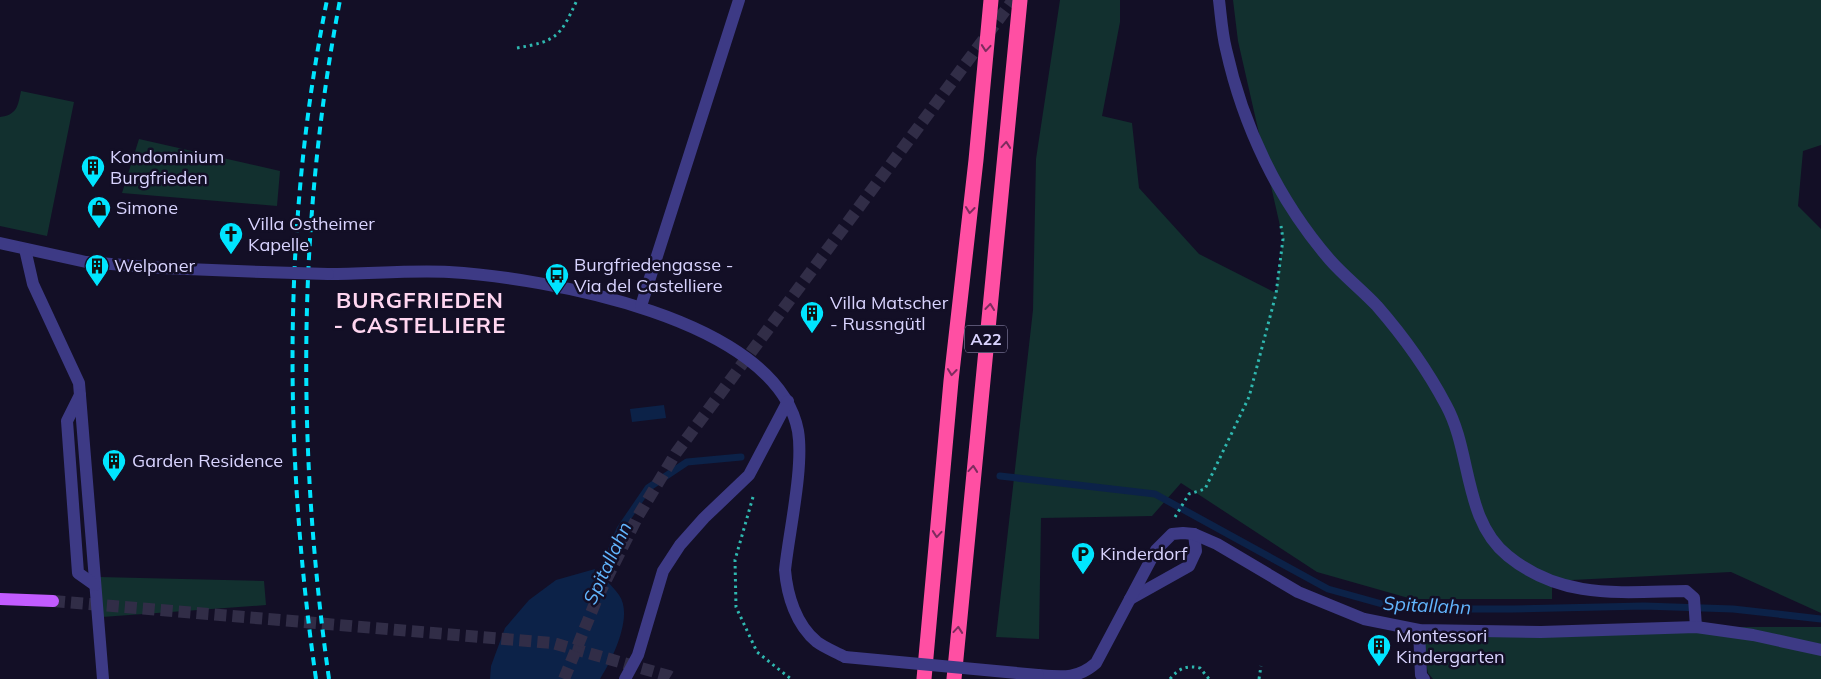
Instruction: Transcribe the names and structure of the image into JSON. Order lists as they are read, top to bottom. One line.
{"streets":{"highway":["A22"]},"districts":["BURGFRIEDEN - CASTELLIERE"],"water":["Spitallahn"],"places":{"building":["Kondominium Burgfrieden","Welponer","Villa Matscher - Russngütl","Garden Residence","Montessori Kindergarten"],"shop":["Simone"],"church":["Villa Ostheimer Kapelle"],"bus stop":["Burgfriedengasse - Via del Castelliere"],"parking":["Kinderdorf"]}}
